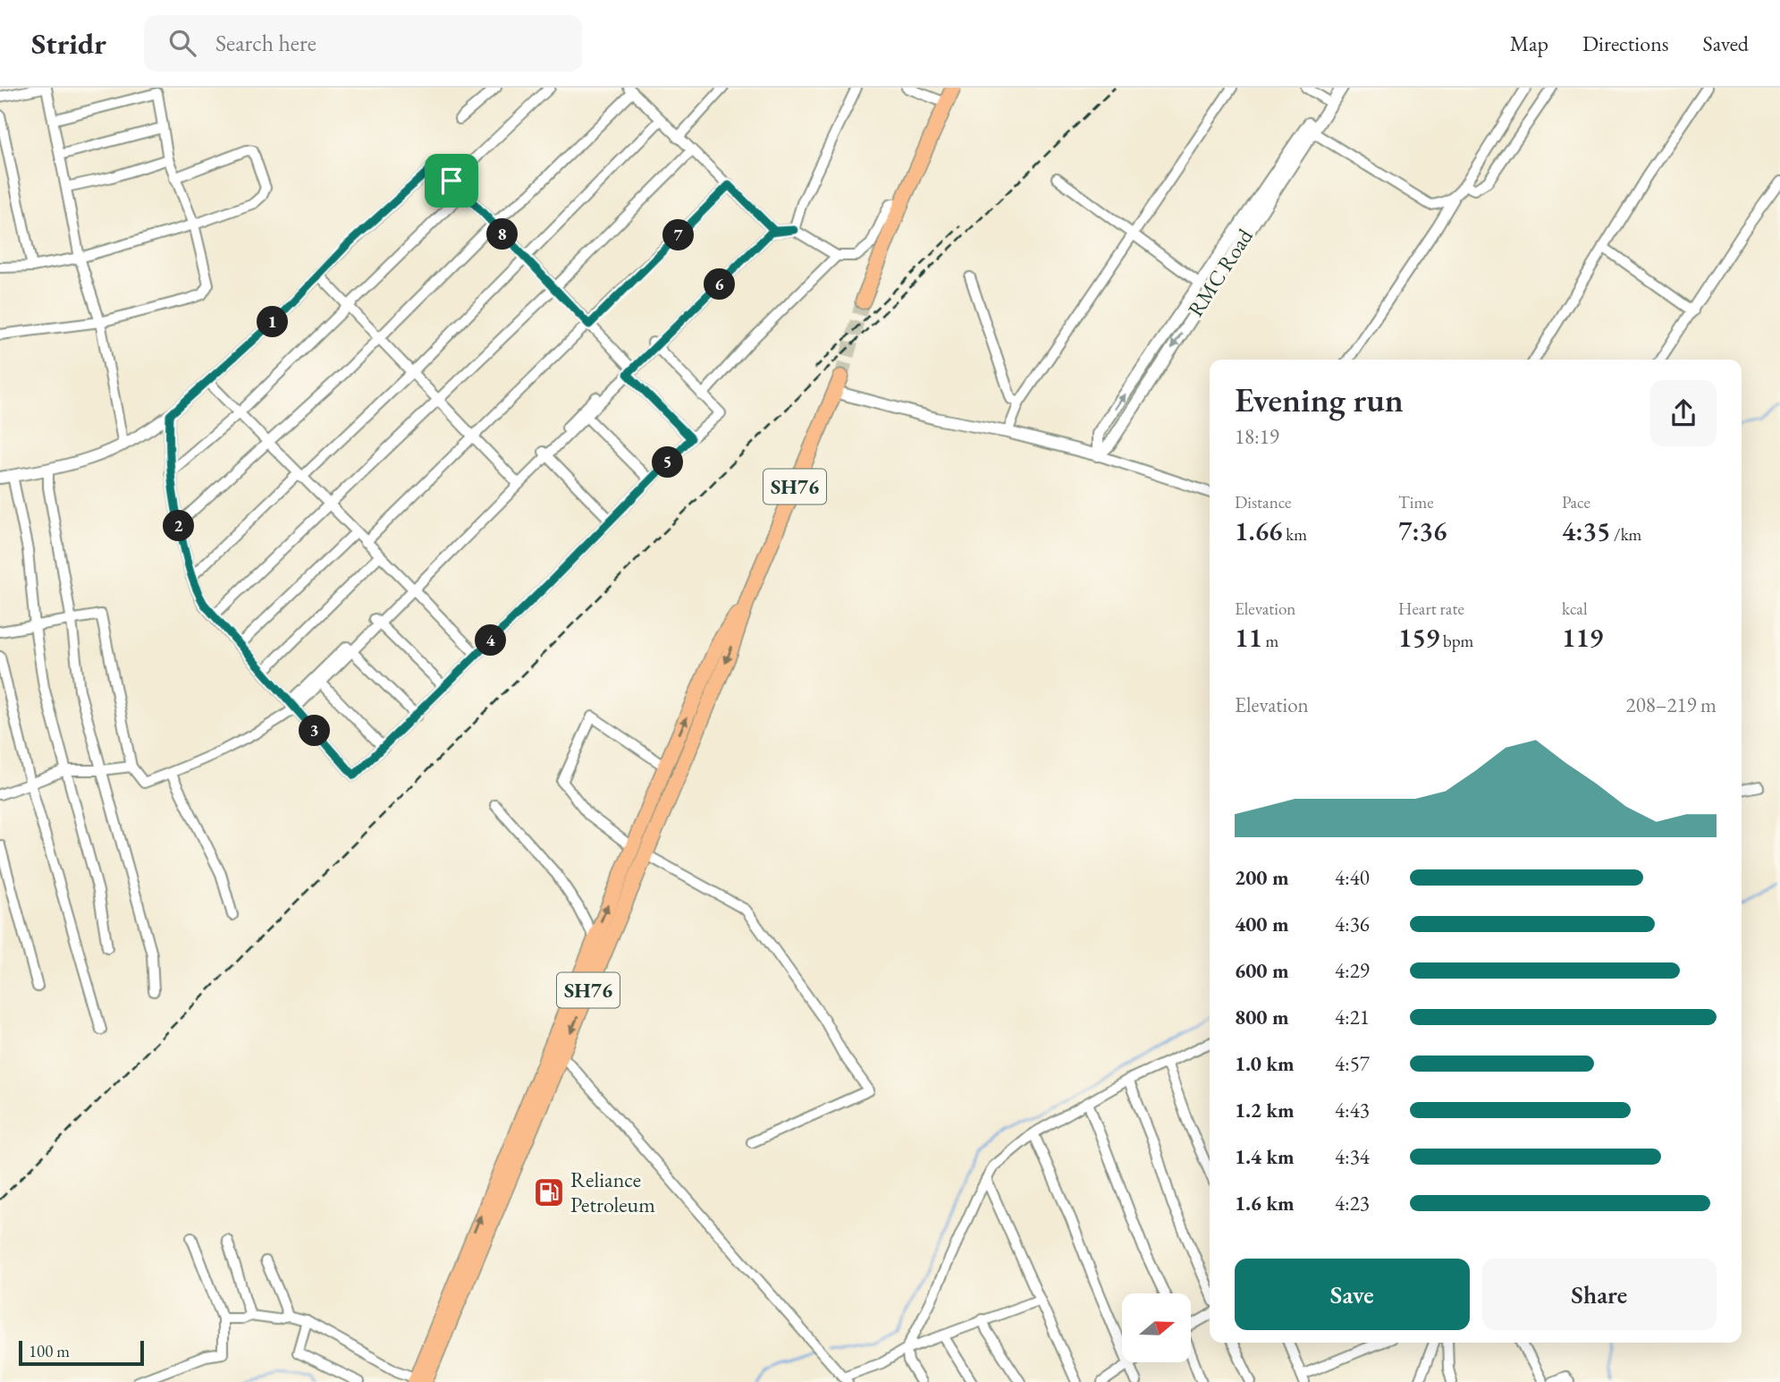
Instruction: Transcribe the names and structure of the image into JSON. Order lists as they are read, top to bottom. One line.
{"streets":{"main road":["SH76"],"street":["RMC Road"]},"places":{"fuel station":["Reliance Petroleum"]},"scale_bar":"100 m","north":"right","page":{"header":"Stridr","search":"Search here","nav":["Map","Directions","Saved"],"pins":["8","7","6","1","5","2","4","3"],"heading":["Evening run","18:19"],"stats":[["Distance","1.66 km"],["Time","7:36"],["Pace","4:35 /km"],["Elevation","11 m"],["Heart rate","159 bpm"],["kcal","119"]],"chart":["Elevation","208–219 m"],"list":[{"name":"200 m","note":"4:40"},{"name":"400 m","note":"4:36"},{"name":"600 m","note":"4:29"},{"name":"800 m","note":"4:21"},{"name":"1.0 km","note":"4:57"},{"name":"1.2 km","note":"4:43"},{"name":"1.4 km","note":"4:34"},{"name":"1.6 km","note":"4:23"}],"buttons":["Save","Share"],"scale":"100 m"}}
